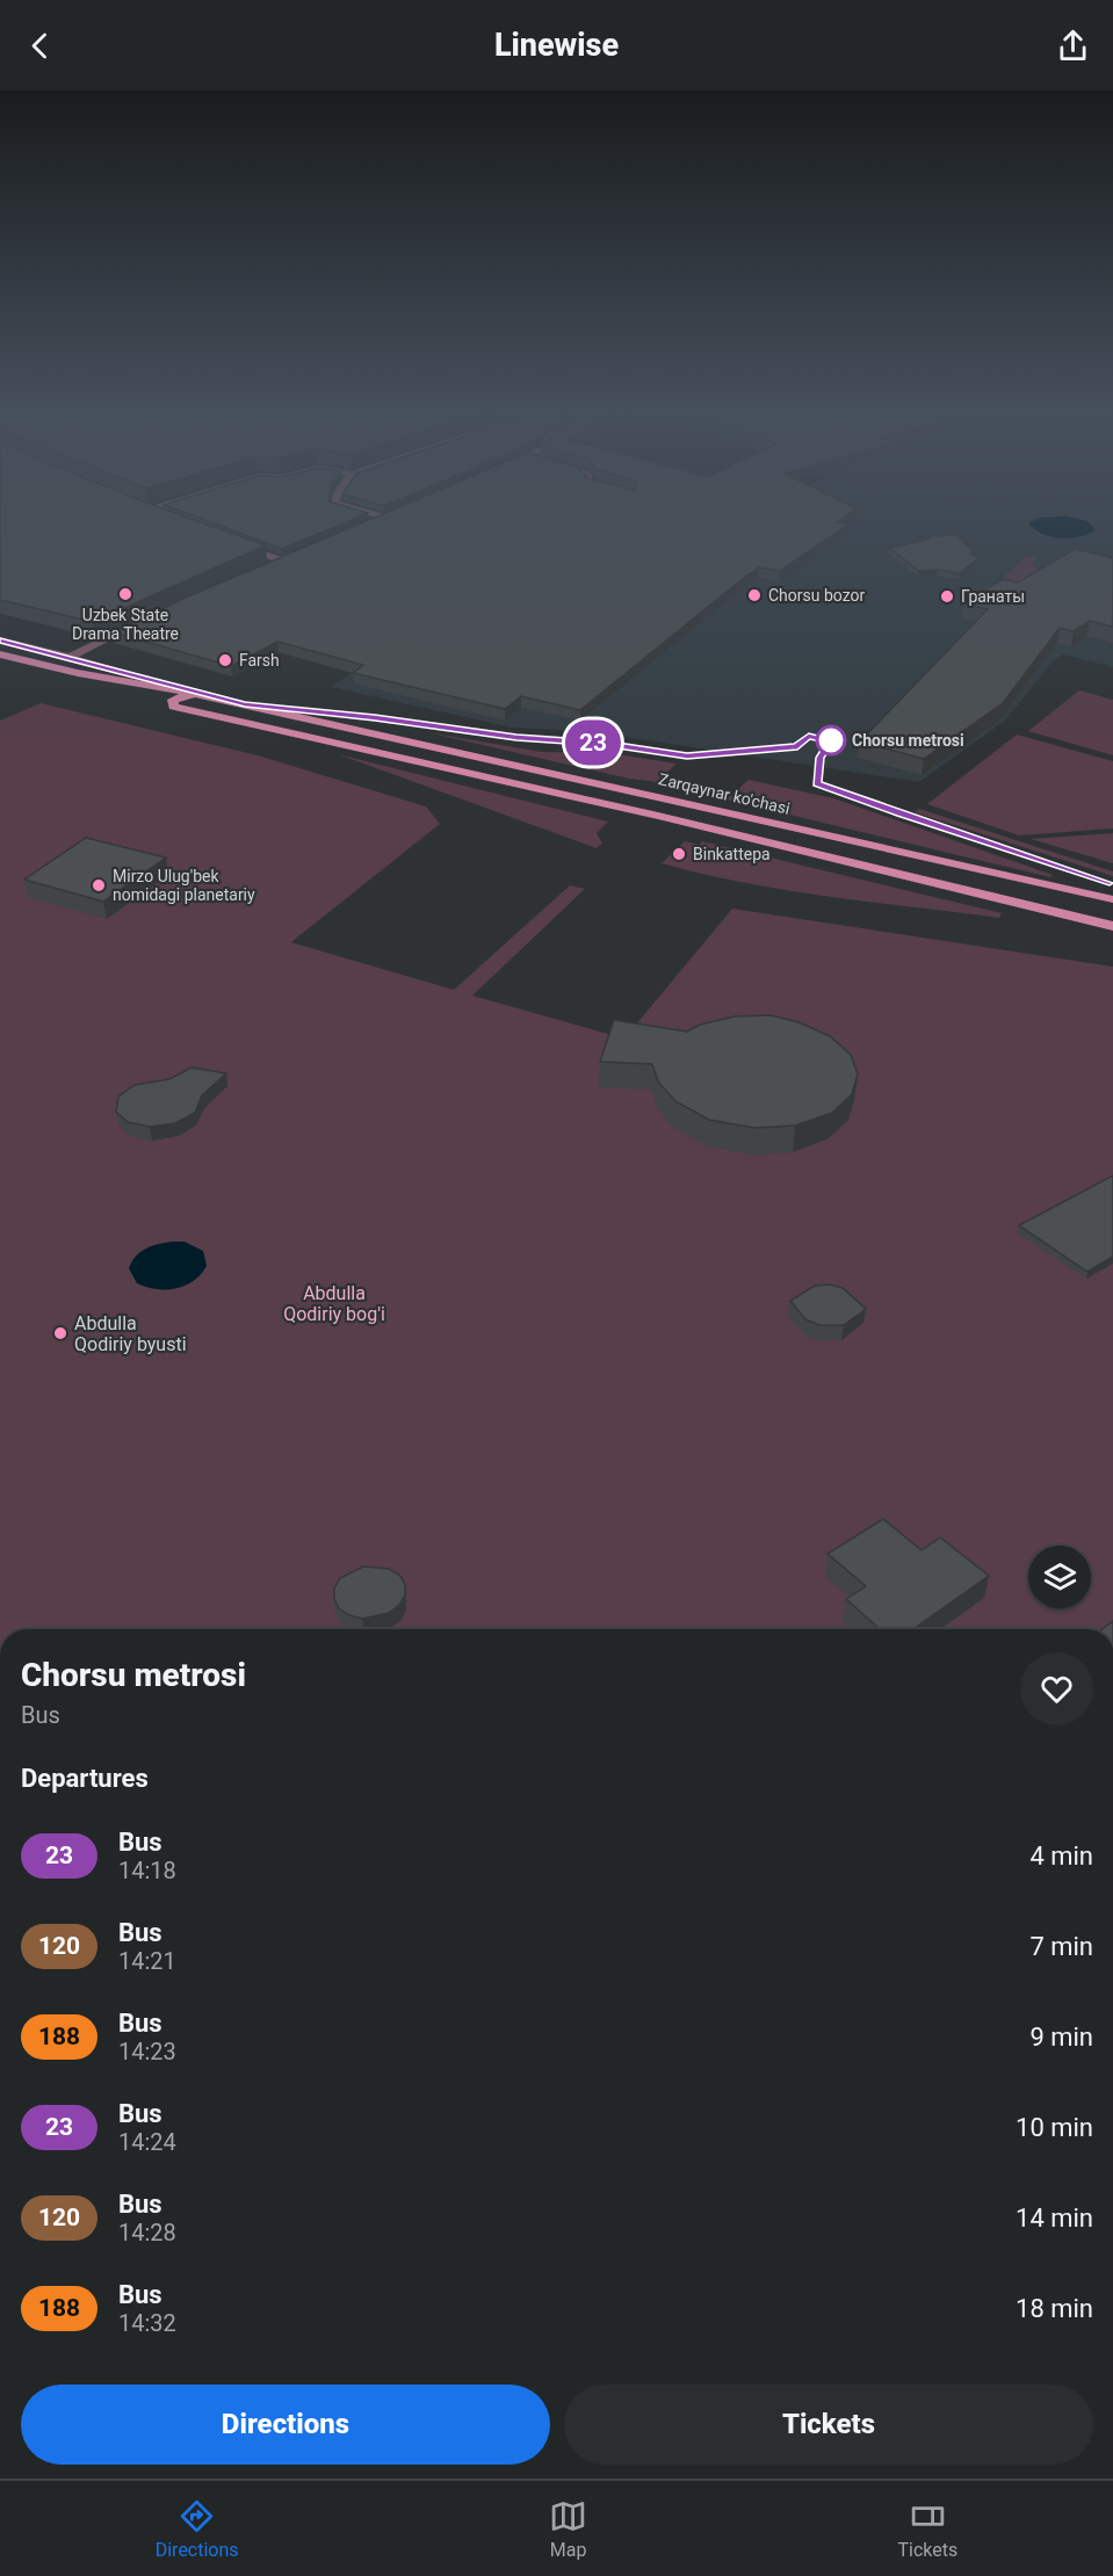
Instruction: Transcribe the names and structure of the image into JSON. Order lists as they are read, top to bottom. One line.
{"streets":{"main road":["Zarqaynar ko'chasi"]},"parks":["Abdulla Qodiriy bog'i"],"places":["Uzbek State Drama Theatre","Chorsu bozor","Гранаты","Farsh","Chorsu metrosi","Binkattepa","Mirzo Ulug'bek nomidagi planetariy","Abdulla Qodiriy byusti"],"lines":["bus line 23"],"page":{"header":"Linewise","on_map":"23","heading":[["Chorsu metrosi","Bus"],"Departures"],"list":[{"mark":"23","name":"Bus","note":"14:18","value":"4 min"},{"mark":"120","name":"Bus","note":"14:21","value":"7 min"},{"mark":"188","name":"Bus","note":"14:23","value":"9 min"},{"mark":"23","name":"Bus","note":"14:24","value":"10 min"},{"mark":"120","name":"Bus","note":"14:28","value":"14 min"},{"mark":"188","name":"Bus","note":"14:32","value":"18 min"}],"buttons":["Directions","Tickets"],"tabs":["Directions","Map","Tickets"]}}
